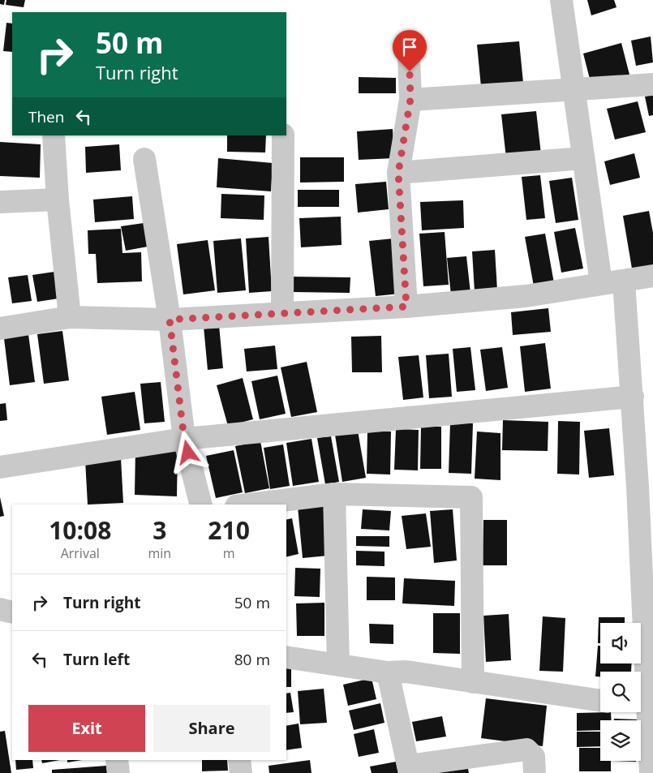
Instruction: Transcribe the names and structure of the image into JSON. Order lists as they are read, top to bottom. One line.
{"page":{"turn":["50 m","Turn right"],"then":"Then","eta":["10:08","Arrival","3","min","210","m"],"list":[{"name":"Turn right","value":"50 m"},{"name":"Turn left","value":"80 m"}],"buttons":["Exit","Share"]}}
